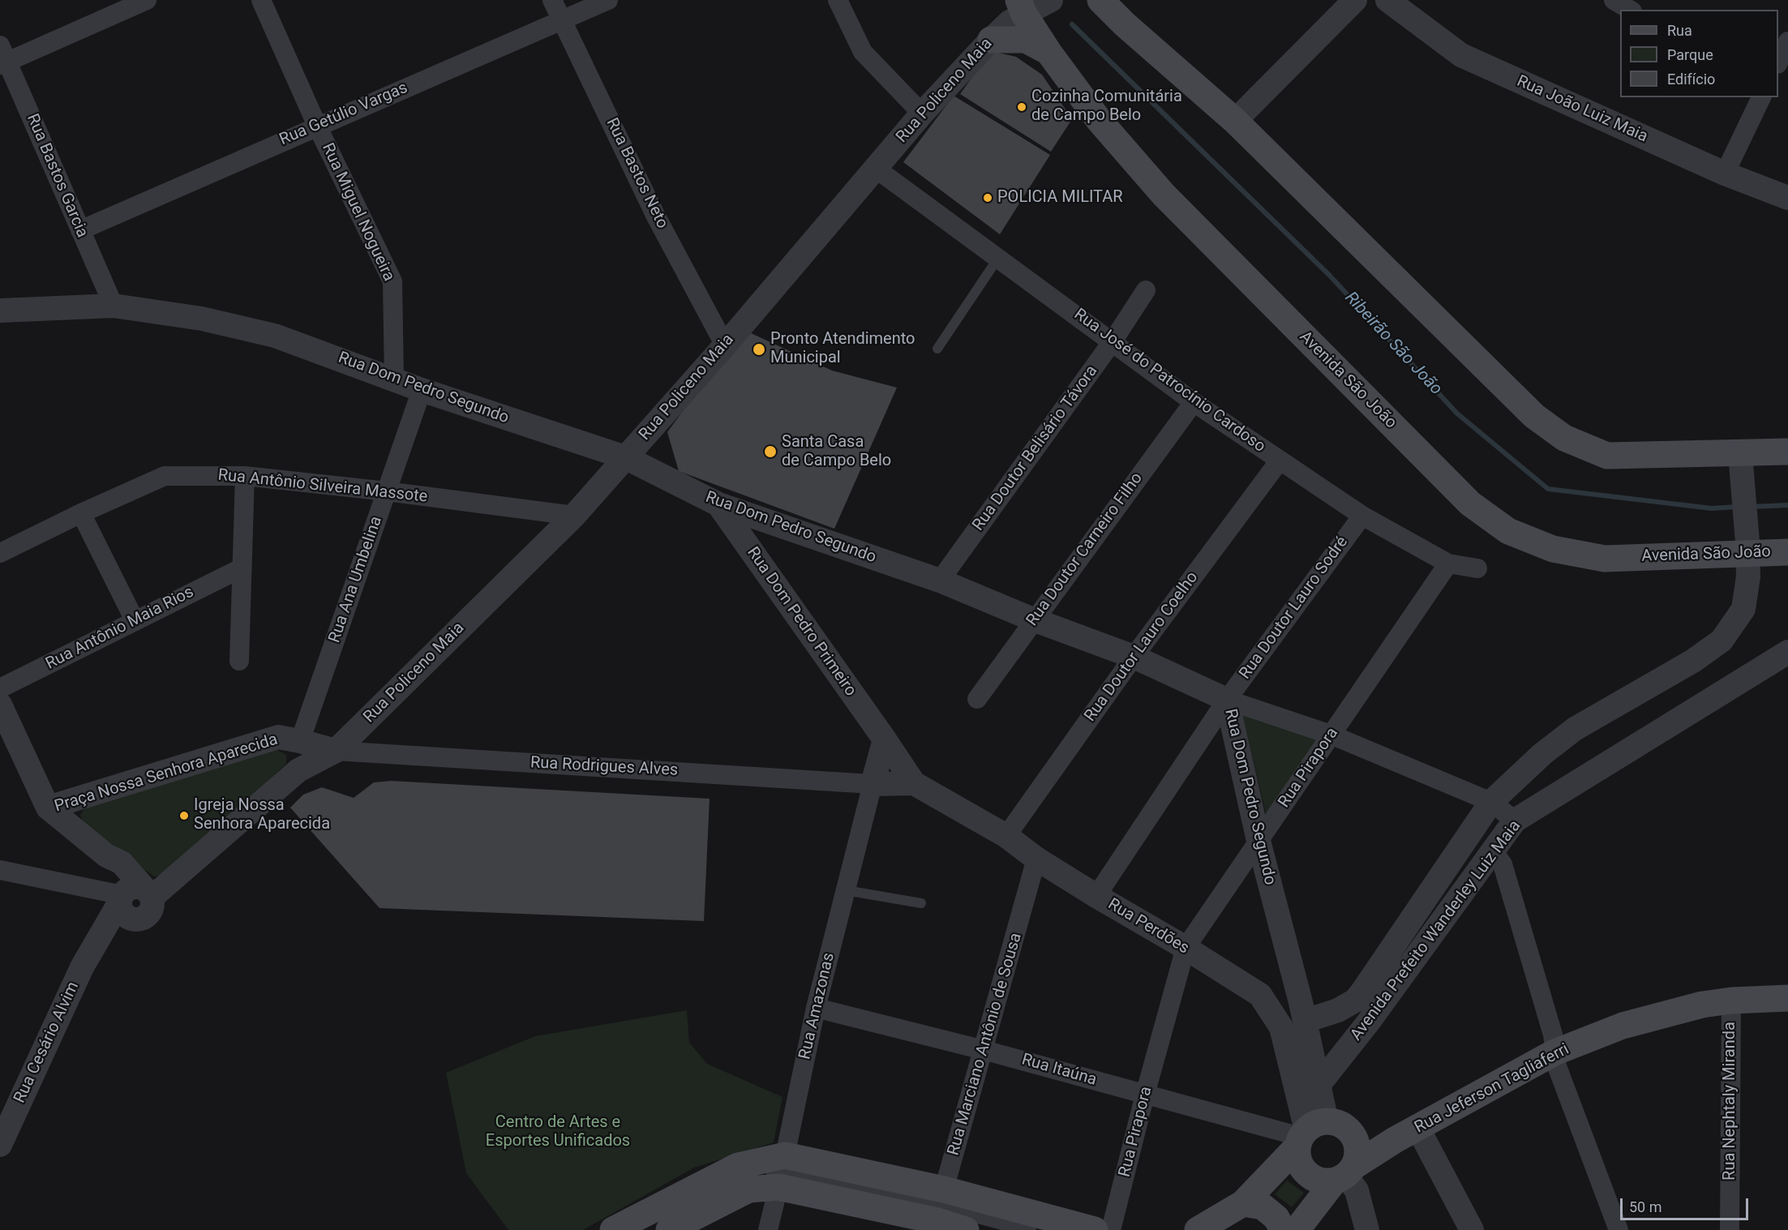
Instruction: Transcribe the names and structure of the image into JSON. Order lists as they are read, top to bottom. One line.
{"streets":{"main road":["Avenida São João","Rua Jeferson Tagliaferri"],"street":["Rua Policeno Maia","Rua João Luiz Maia","Rua Getúlio Vargas","Rua Bastos Neto","Rua Bastos Garcia","Rua Miguel Nogueira","Rua José do Patrocínio Cardoso","Rua Dom Pedro Segundo","Rua Doutor Belisário Távora","Rua Antônio Silveira Massote","Rua Doutor Carneiro Filho","Rua Ana Umbelina","Rua Doutor Lauro Sodré","Rua Dom Pedro Primeiro","Rua Antônio Maia Rios","Rua Doutor Lauro Coelho","Rua Rodrigues Alves","Rua Pirapora","Praça Nossa Senhora Aparecida","Rua Perdões","Avenida Prefeito Wanderley Luiz Maia","Rua Amazonas","Rua Cesário Alvim","Rua Marciano Antônio de Sousa","Rua Itaúna","Rua Nephtaly Miranda"]},"crossings":[["Rua Policeno Maia","Rua Bastos Neto"],["Rua Policeno Maia","Avenida São João"],["Rua Policeno Maia","Rua José do Patrocínio Cardoso"],["Rua Policeno Maia","Rua Dom Pedro Segundo"],["Rua Policeno Maia","Rua Antônio Silveira Massote"],["Rua Policeno Maia","Rua Rodrigues Alves"],["Rua Policeno Maia","Praça Nossa Senhora Aparecida"],["Rua Getúlio Vargas","Rua Bastos Neto"],["Rua Getúlio Vargas","Rua Bastos Garcia"],["Rua Getúlio Vargas","Rua Miguel Nogueira"],["Rua Bastos Garcia","Rua Dom Pedro Segundo"],["Rua Miguel Nogueira","Rua Dom Pedro Segundo"],["Avenida São João","Avenida Prefeito Wanderley Luiz Maia"],["Rua José do Patrocínio Cardoso","Rua Doutor Belisário Távora"],["Rua José do Patrocínio Cardoso","Rua Doutor Carneiro Filho"],["Rua José do Patrocínio Cardoso","Rua Doutor Lauro Sodré"],["Rua José do Patrocínio Cardoso","Rua Doutor Lauro Coelho"],["Rua José do Patrocínio Cardoso","Rua Pirapora"],["Rua Dom Pedro Segundo","Rua Doutor Belisário Távora"],["Rua Dom Pedro Segundo","Rua Doutor Carneiro Filho"],["Rua Dom Pedro Segundo","Rua Ana Umbelina"],["Rua Dom Pedro Segundo","Rua Doutor Lauro Sodré"],["Rua Dom Pedro Segundo","Rua Dom Pedro Primeiro"],["Rua Dom Pedro Segundo","Rua Doutor Lauro Coelho"],["Rua Dom Pedro Segundo","Rua Pirapora"],["Rua Dom Pedro Segundo","Rua Perdões"],["Rua Dom Pedro Segundo","Avenida Prefeito Wanderley Luiz Maia"],["Rua Dom Pedro Segundo","Rua Itaúna"],["Rua Antônio Silveira Massote","Rua Ana Umbelina"],["Rua Ana Umbelina","Praça Nossa Senhora Aparecida"],["Rua Doutor Lauro Sodré","Rua Perdões"],["Rua Dom Pedro Primeiro","Rua Perdões"],["Rua Doutor Lauro Coelho","Rua Perdões"],["Rua Rodrigues Alves","Praça Nossa Senhora Aparecida"],["Rua Rodrigues Alves","Rua Amazonas"],["Rua Pirapora","Rua Perdões"],["Rua Pirapora","Rua Itaúna"],["Praça Nossa Senhora Aparecida","Rua Cesário Alvim"],["Rua Perdões","Rua Marciano Antônio de Sousa"],["Rua Perdões","Rua Itaúna"],["Rua Amazonas","Rua Itaúna"],["Rua Marciano Antônio de Sousa","Rua Itaúna"],["Rua Jeferson Tagliaferri","Rua Nephtaly Miranda"]],"water":["Ribeirão São João"],"parks":["Centro de Artes e Esportes Unificados"],"places":["Cozinha Comunitária de Campo Belo","POLICIA MILITAR","Pronto Atendimento Municipal","Santa Casa de Campo Belo","Igreja Nossa Senhora Aparecida"],"legend":["Rua","Parque","Edifício"],"scale_bar":"50 m"}
